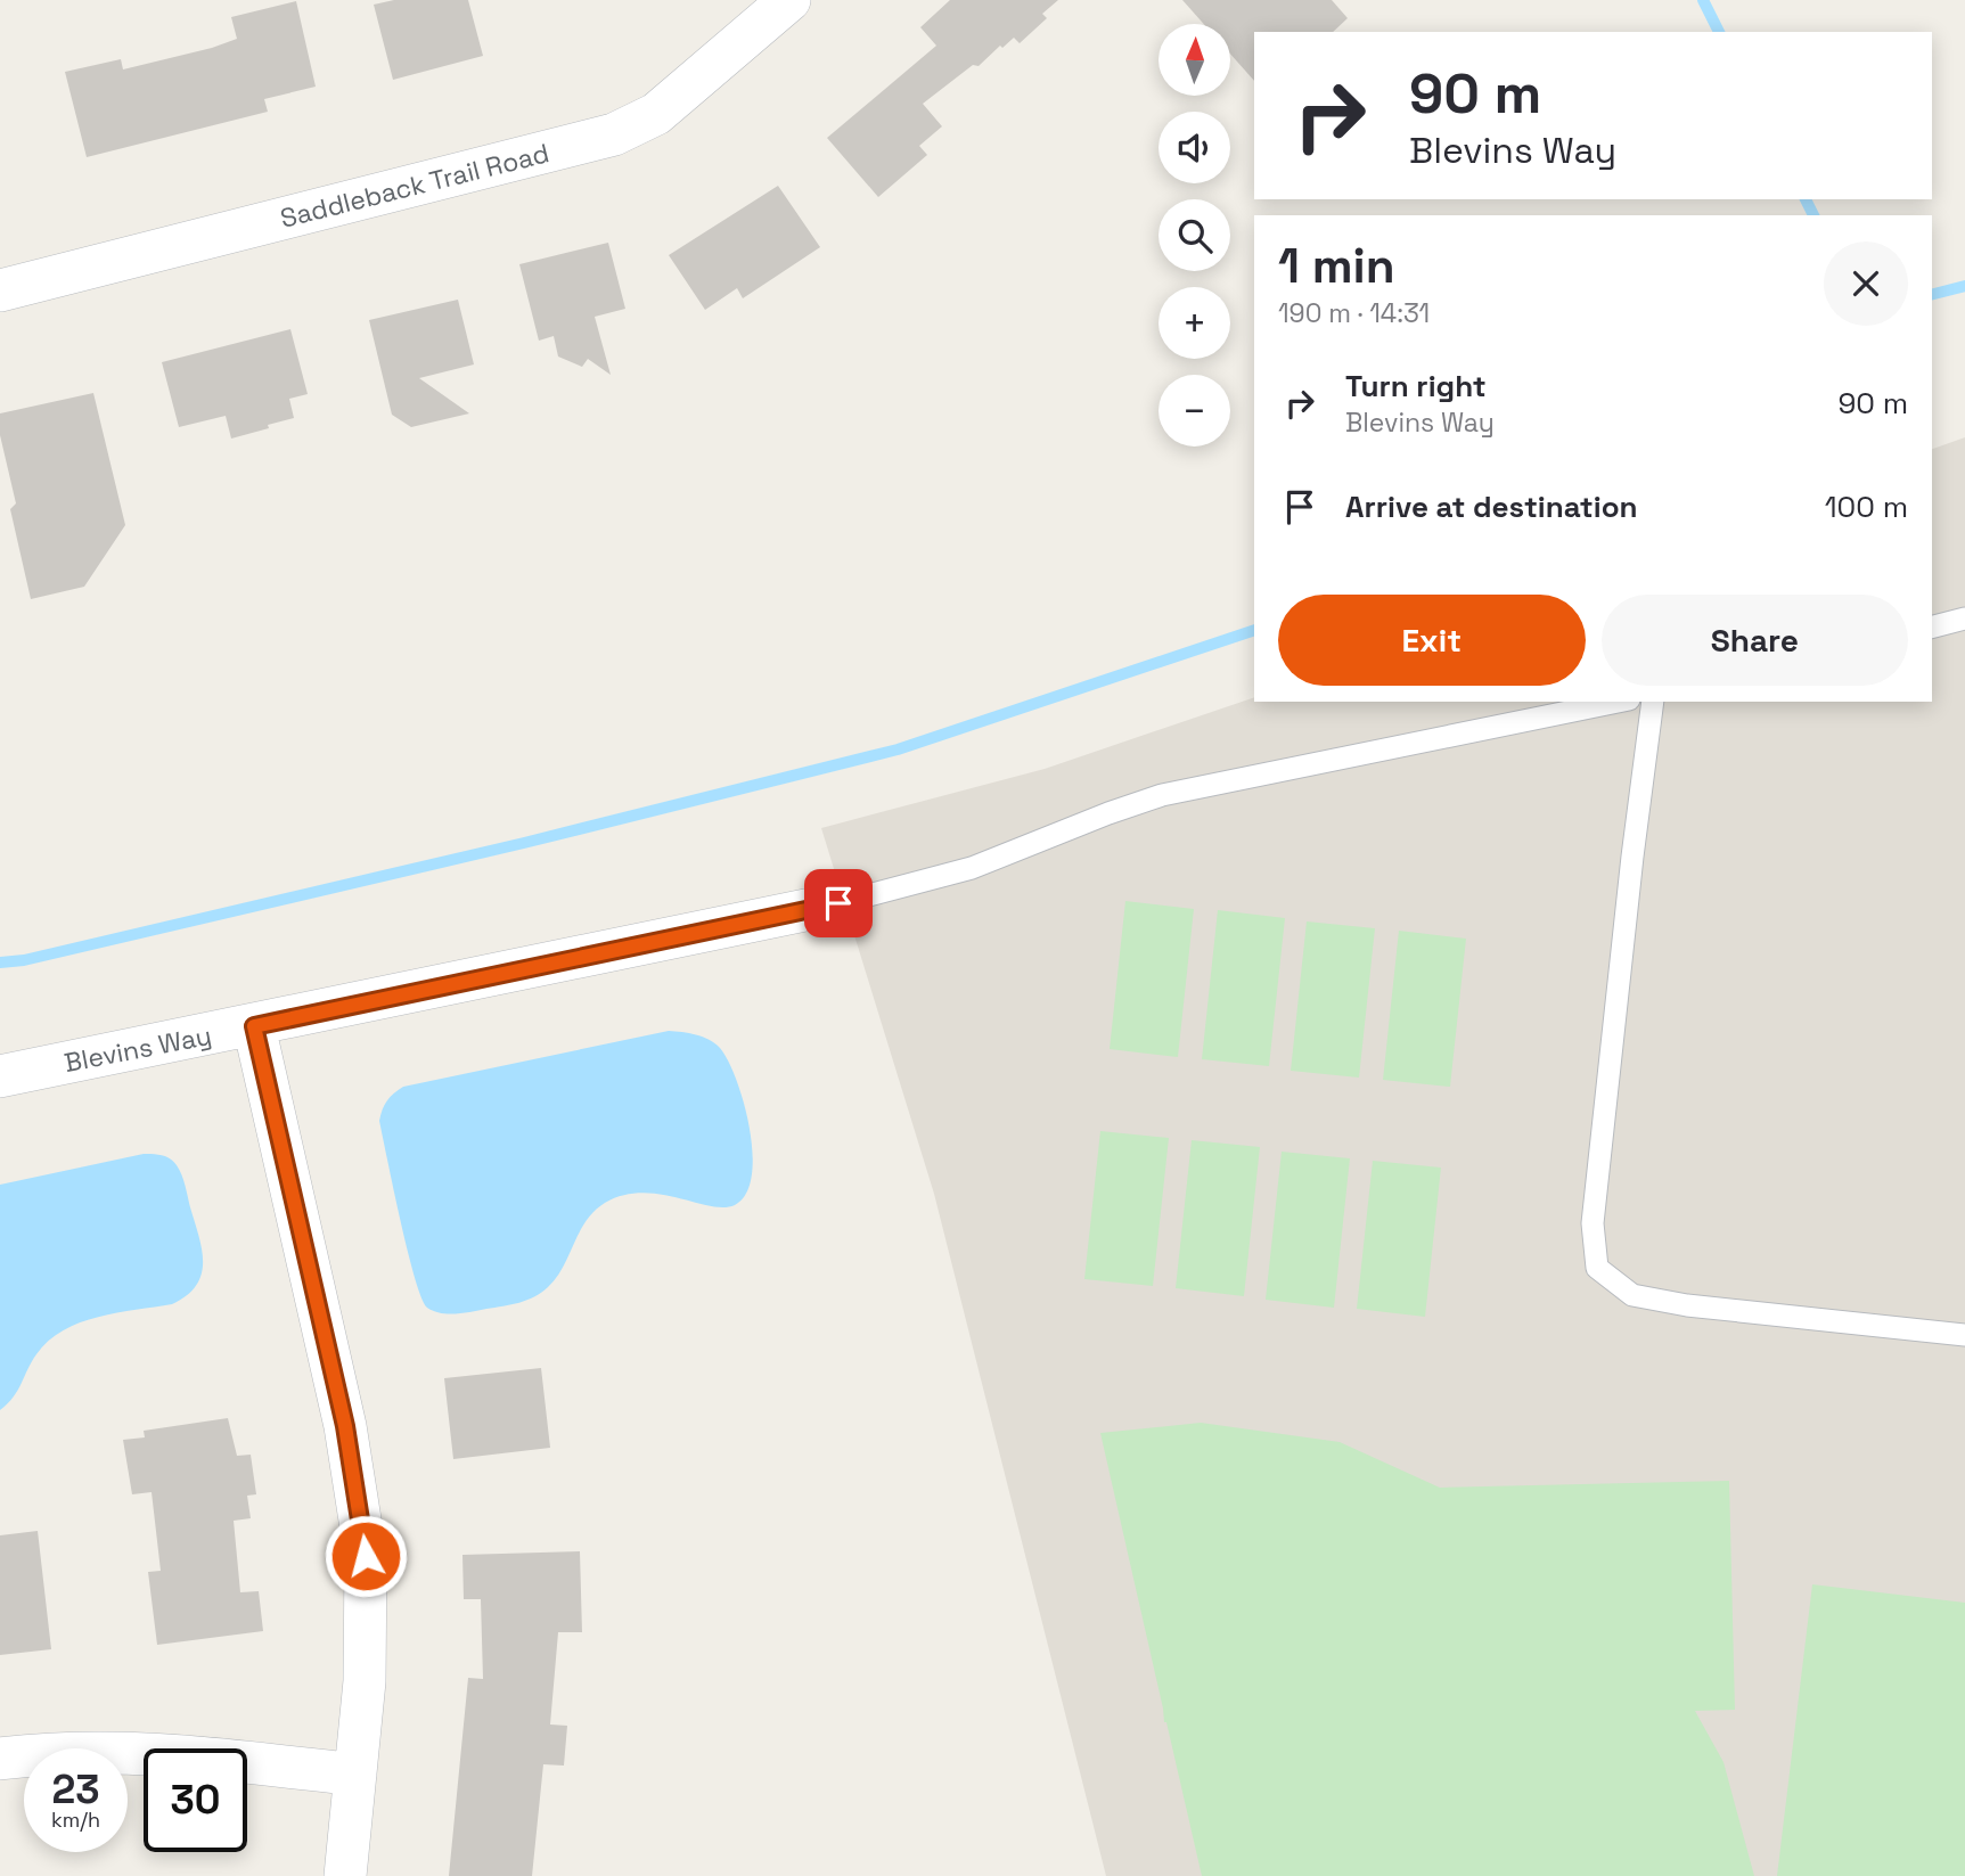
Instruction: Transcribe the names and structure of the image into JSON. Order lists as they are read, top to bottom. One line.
{"streets":{"street":["Saddleback Trail Road","Blevins Way"]},"north":"top","page":{"map_buttons":["+","−"],"turn":["90 m","Blevins Way"],"heading":["1 min","190 m · 14:31"],"list":[{"name":"Turn right","note":"Blevins Way","value":"90 m"},{"name":"Arrive at destination","value":"100 m"}],"buttons":["Exit","Share"],"speed":"23 km/h","limit":"30"}}
